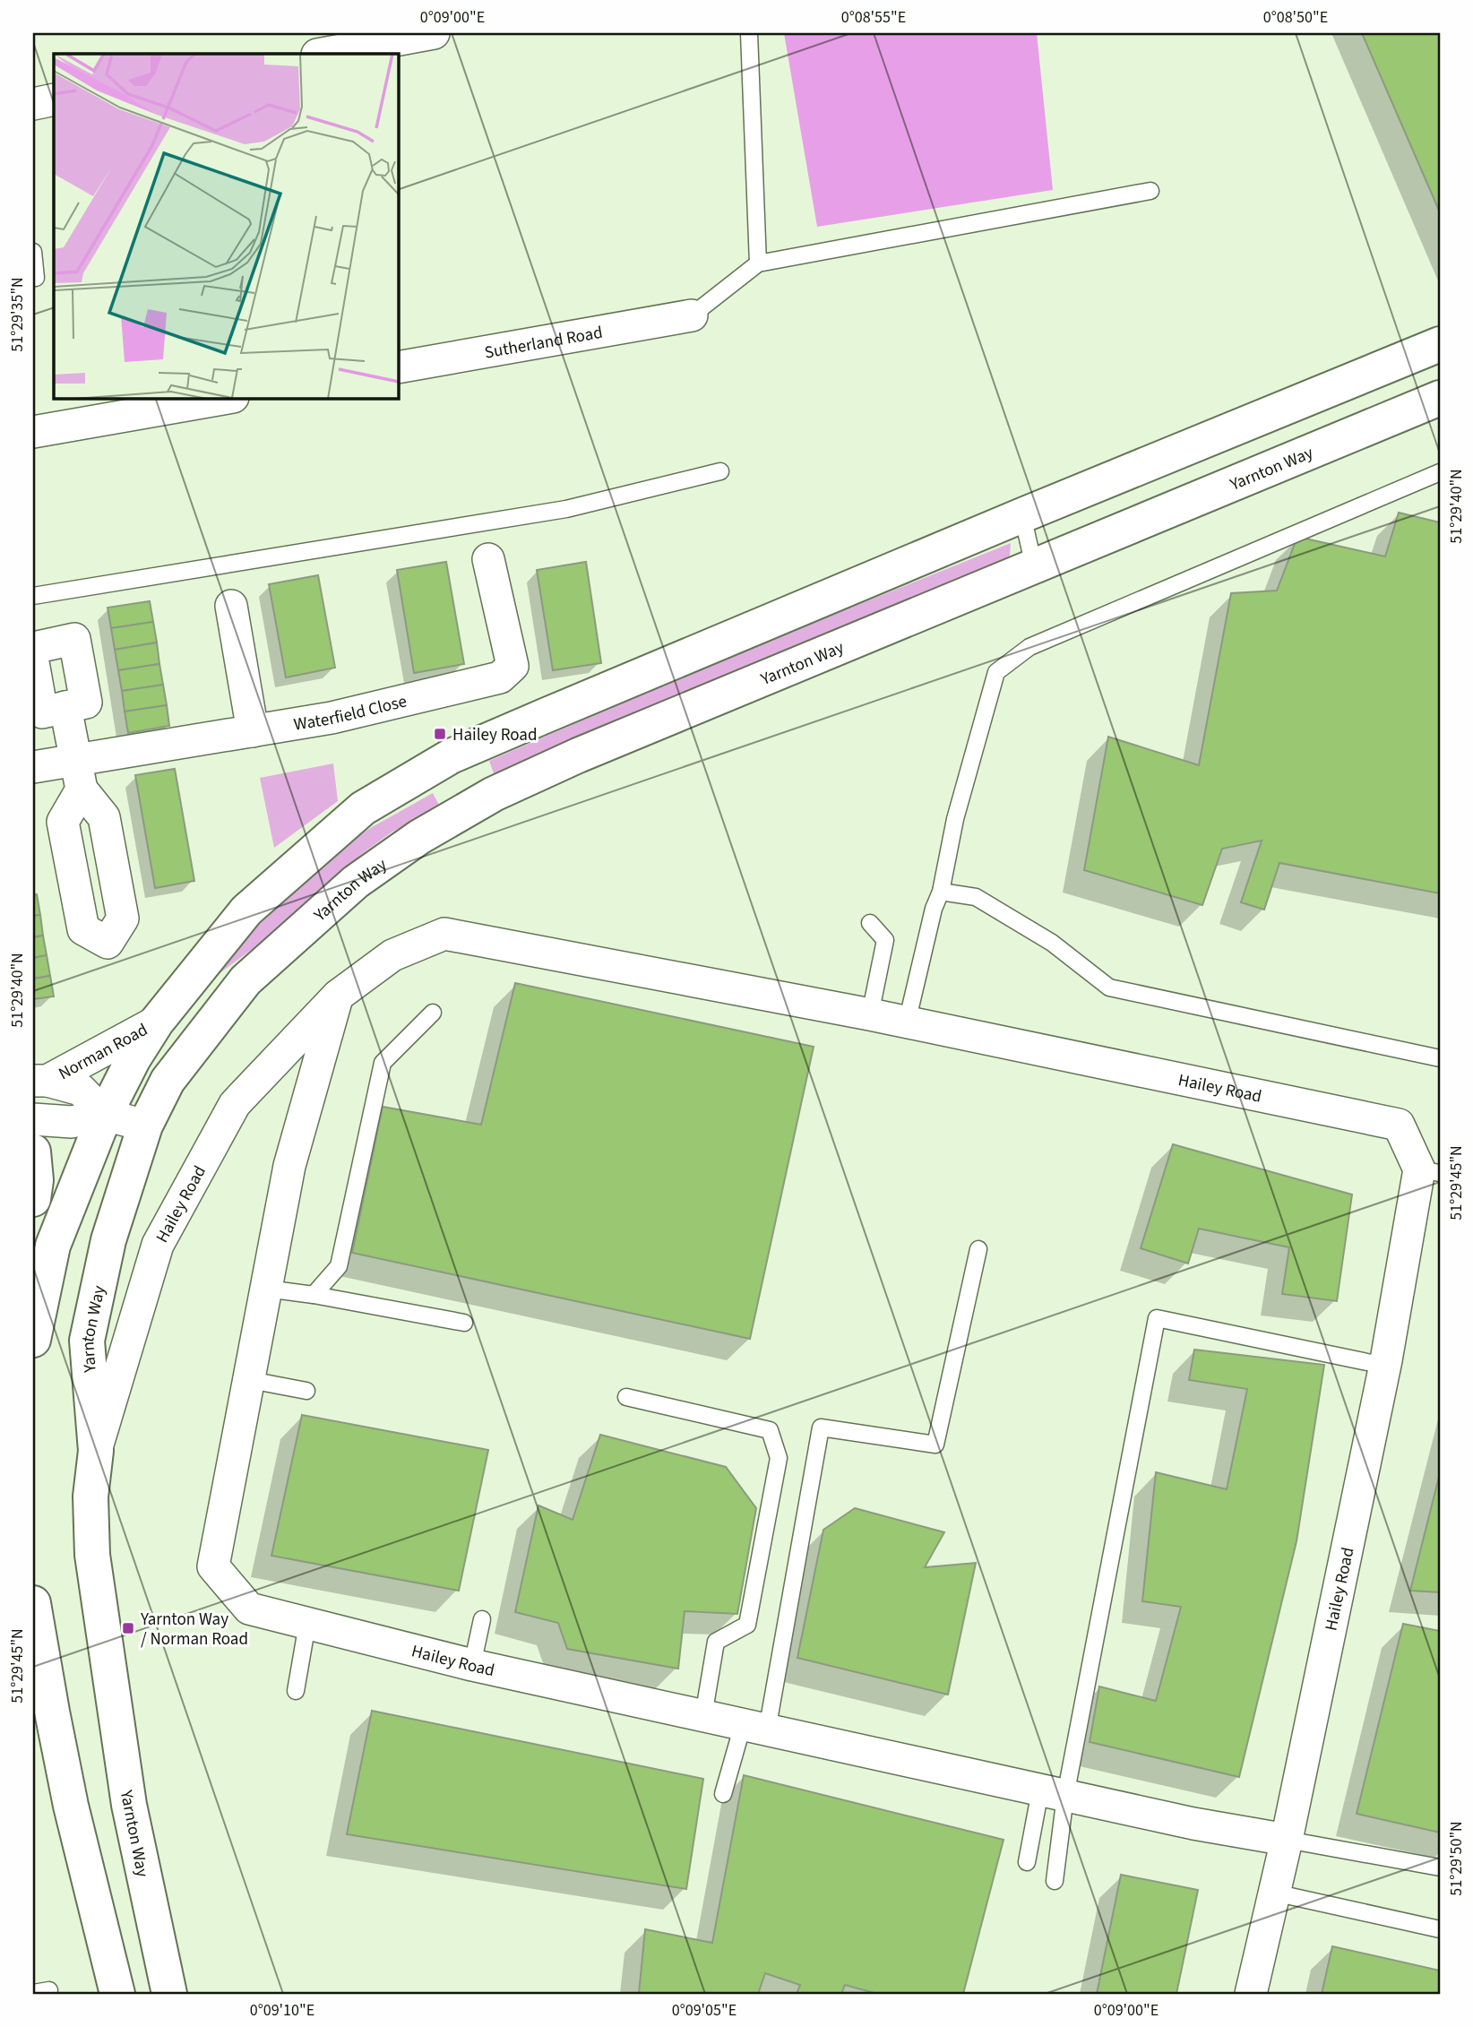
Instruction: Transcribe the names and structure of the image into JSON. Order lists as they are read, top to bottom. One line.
{"streets":{"street":["Sutherland Road","Yarnton Way","Waterfield Close","Norman Road","Hailey Road"]},"crossings":[["Yarnton Way","Hailey Road"]],"places":{"transit":["Hailey Road","Yarnton Way / Norman Road"]},"coordinates":["0°09'00\"E","0°08'55\"E","0°08'50\"E","51°29'35\"N","51°29'40\"N","51°29'45\"N","51°29'50\"N","0°09'10\"E","0°09'05\"E"]}
